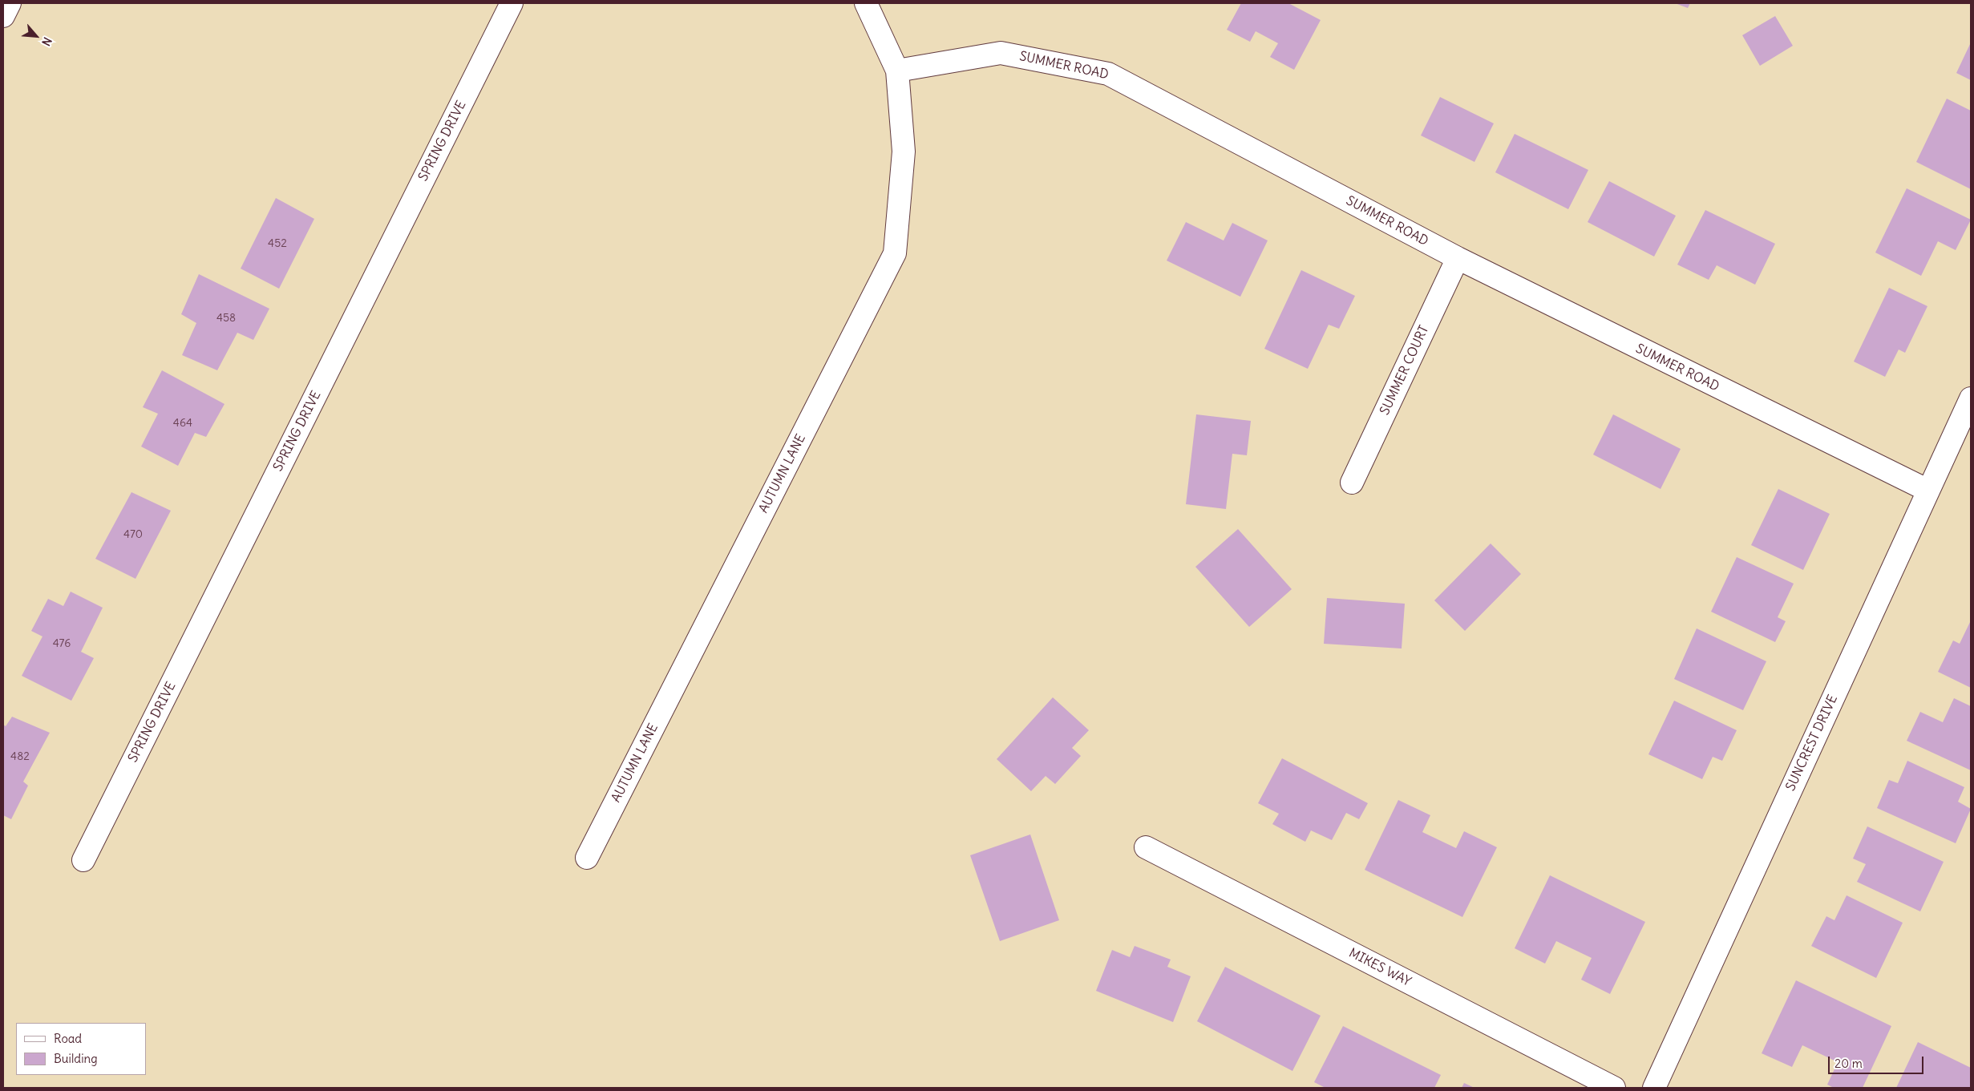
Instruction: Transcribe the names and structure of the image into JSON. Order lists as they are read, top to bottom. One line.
{"streets":{"street":["SUMMER ROAD","SPRING DRIVE","SUMMER COURT","AUTUMN LANE","SUNCREST DRIVE","MIKES WAY"]},"crossings":[["SUMMER ROAD","SUMMER COURT"],["SUMMER ROAD","AUTUMN LANE"],["SUMMER ROAD","SUNCREST DRIVE"]],"house_numbers":["452","458","464","470","476","482"],"legend":["Road","Building"],"scale_bar":"20 m","north":"bottom right"}
